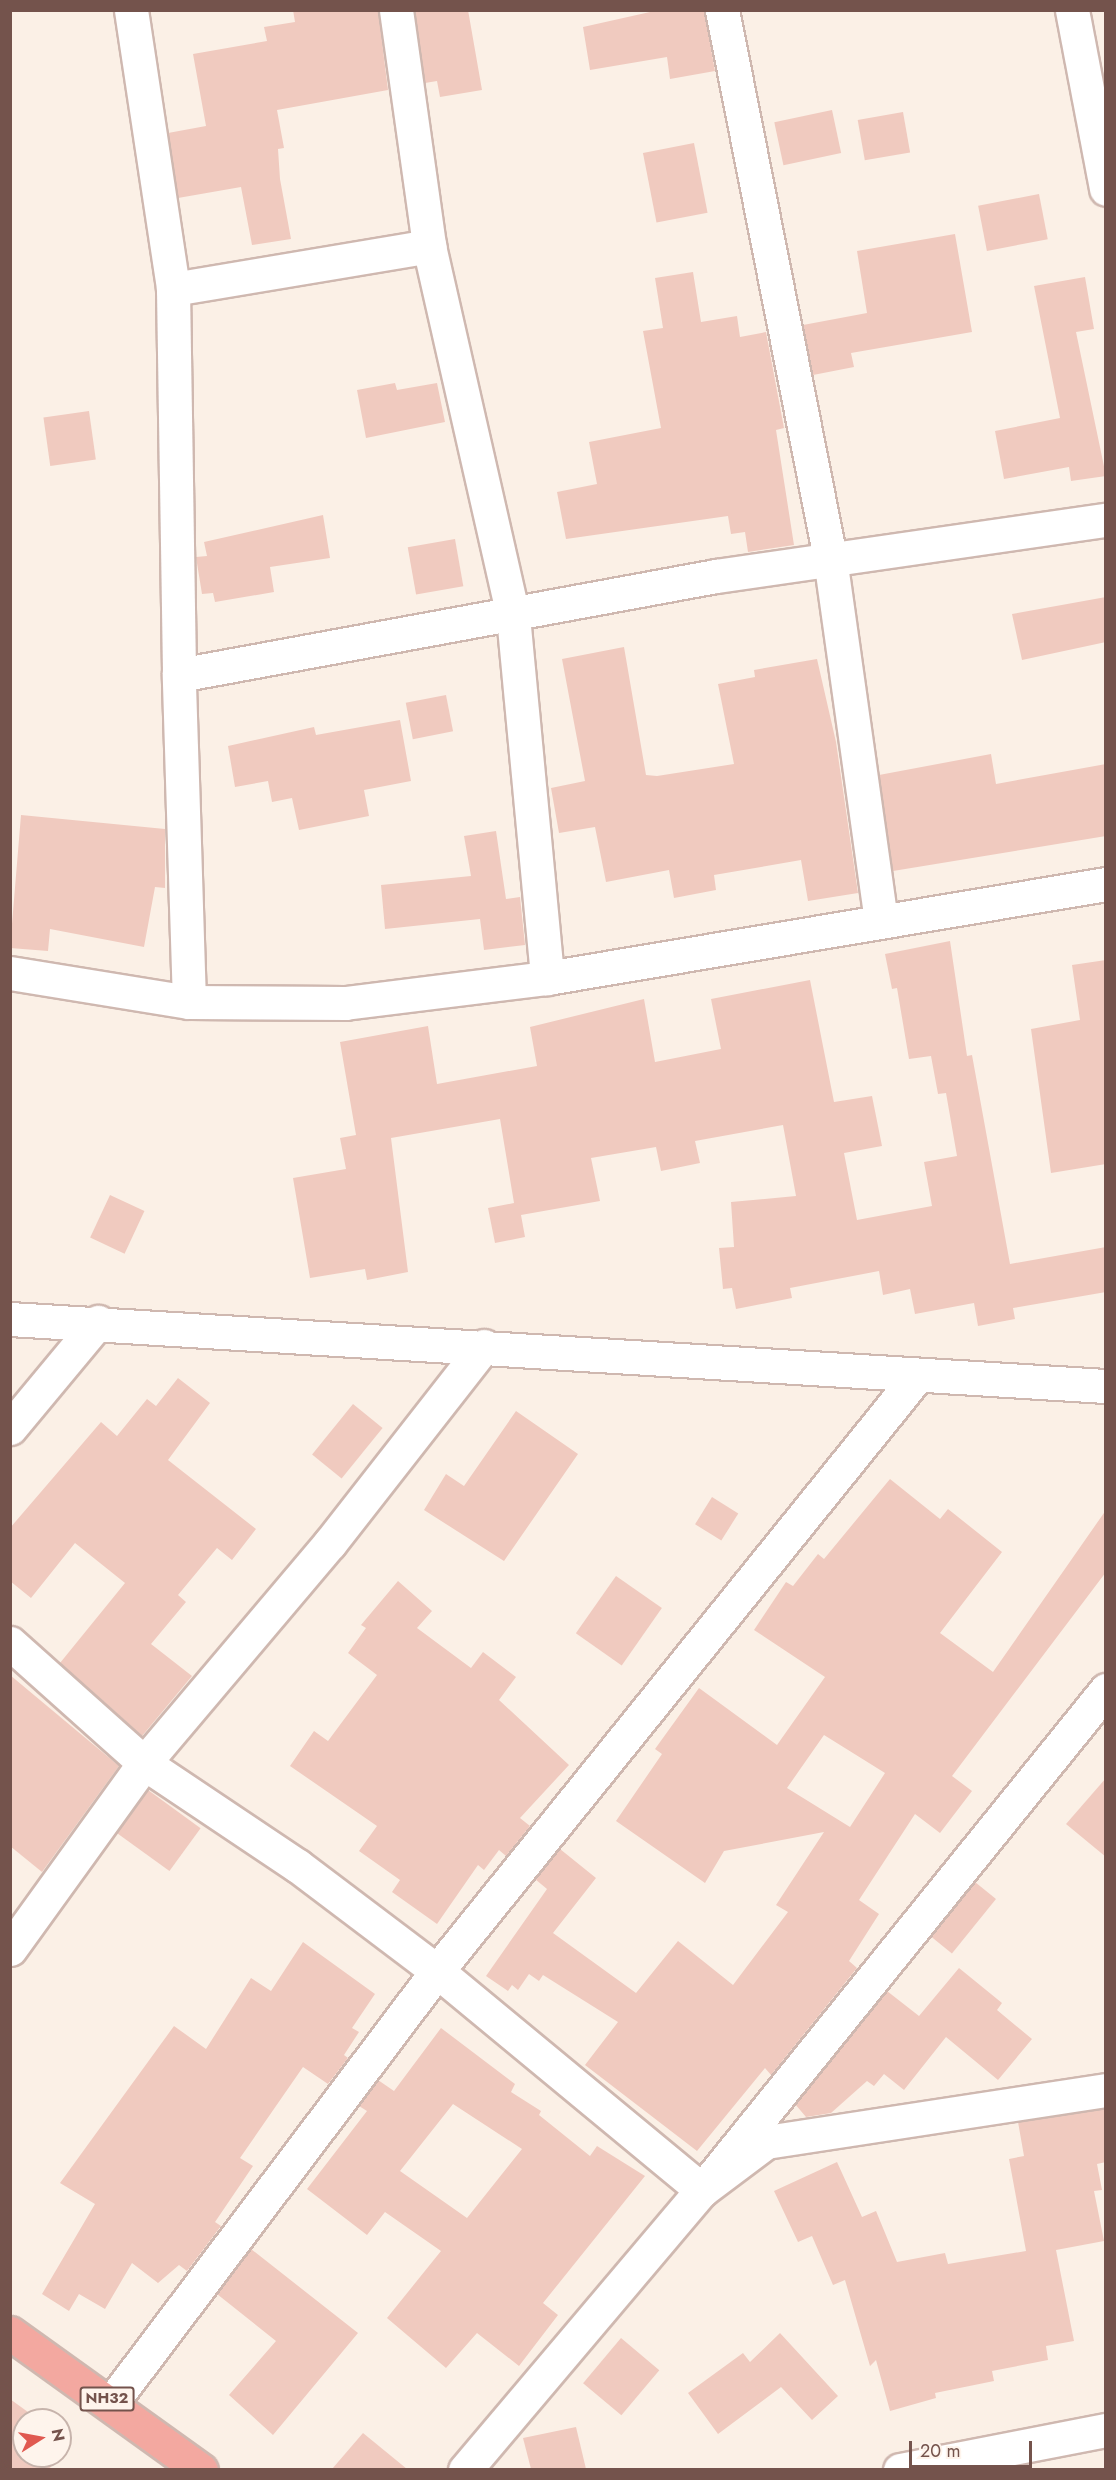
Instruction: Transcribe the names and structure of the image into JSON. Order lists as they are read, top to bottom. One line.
{"streets":{"highway":["NH32"]},"scale_bar":"20 m","north":"right"}
